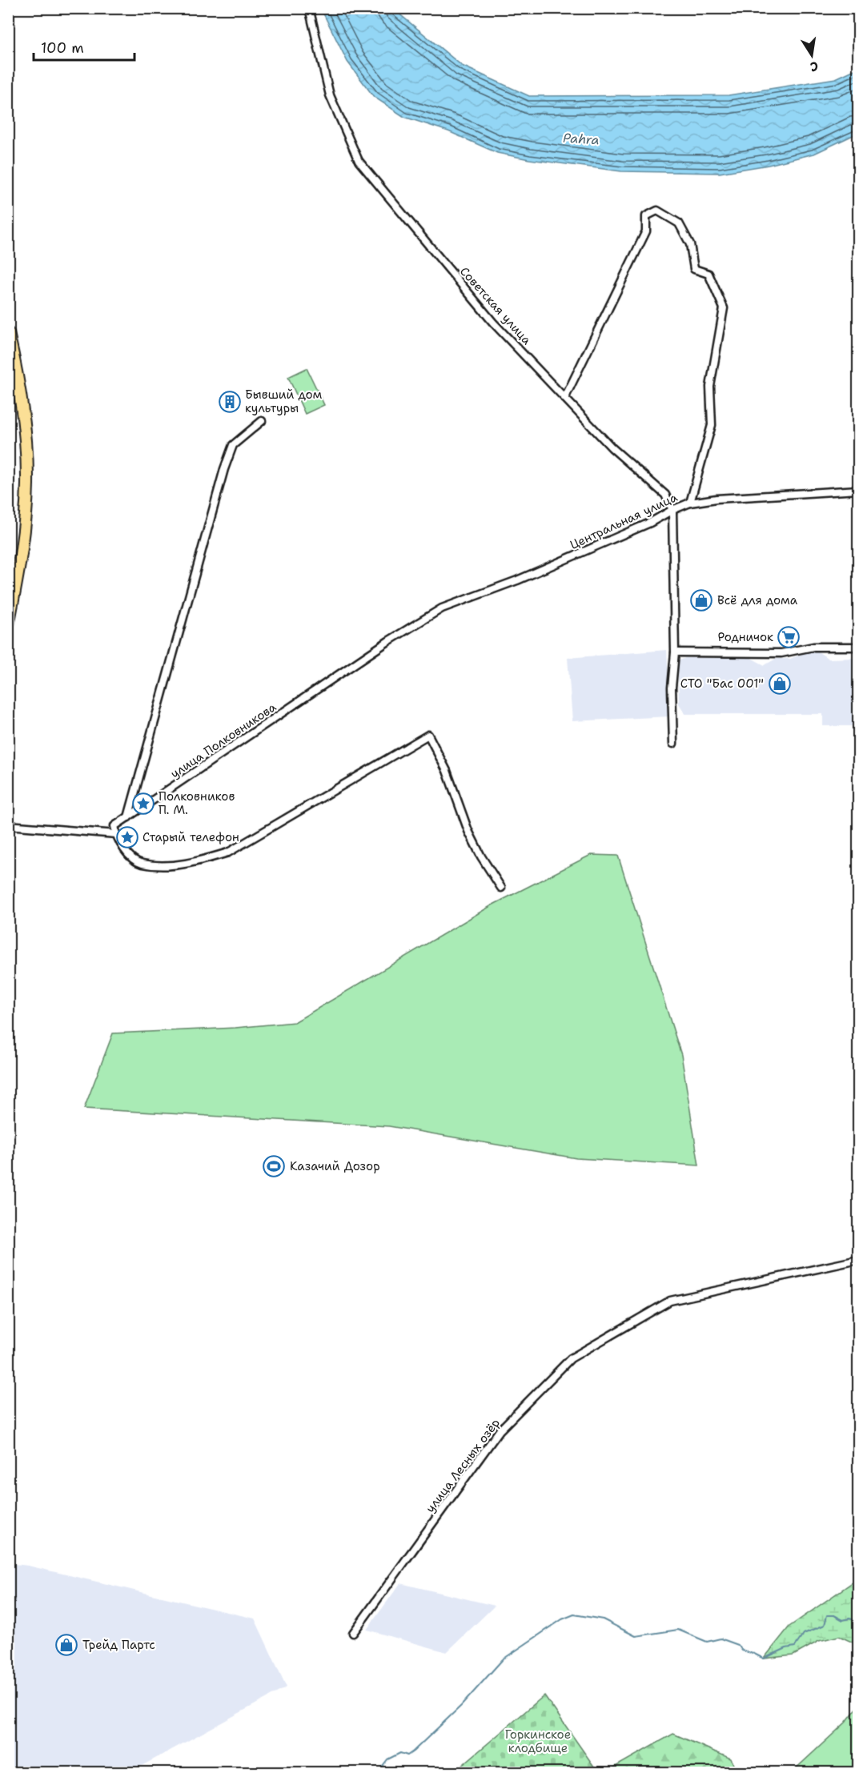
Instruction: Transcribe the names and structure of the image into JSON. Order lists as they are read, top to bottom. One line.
{"streets":{"street":["Советская улица","Центральная улица","улица Полковникова","улица Лесных озёр"]},"crossings":[["Советская улица","Центральная улица"],["Центральная улица","улица Полковникова"]],"water":["Pahra"],"parks":["Горкинское клодбище"],"places":{"building":["Бывший дом культуры"],"shop":["Всё для дома","СТО \"Бас 001\"","Трейд Партс"],"supermarket":["Родничок"],"place":["Полковников П. М.","Старый телефон"],"sports":["Казачий Дозор"]},"scale_bar":"100 m","north":"bottom"}
